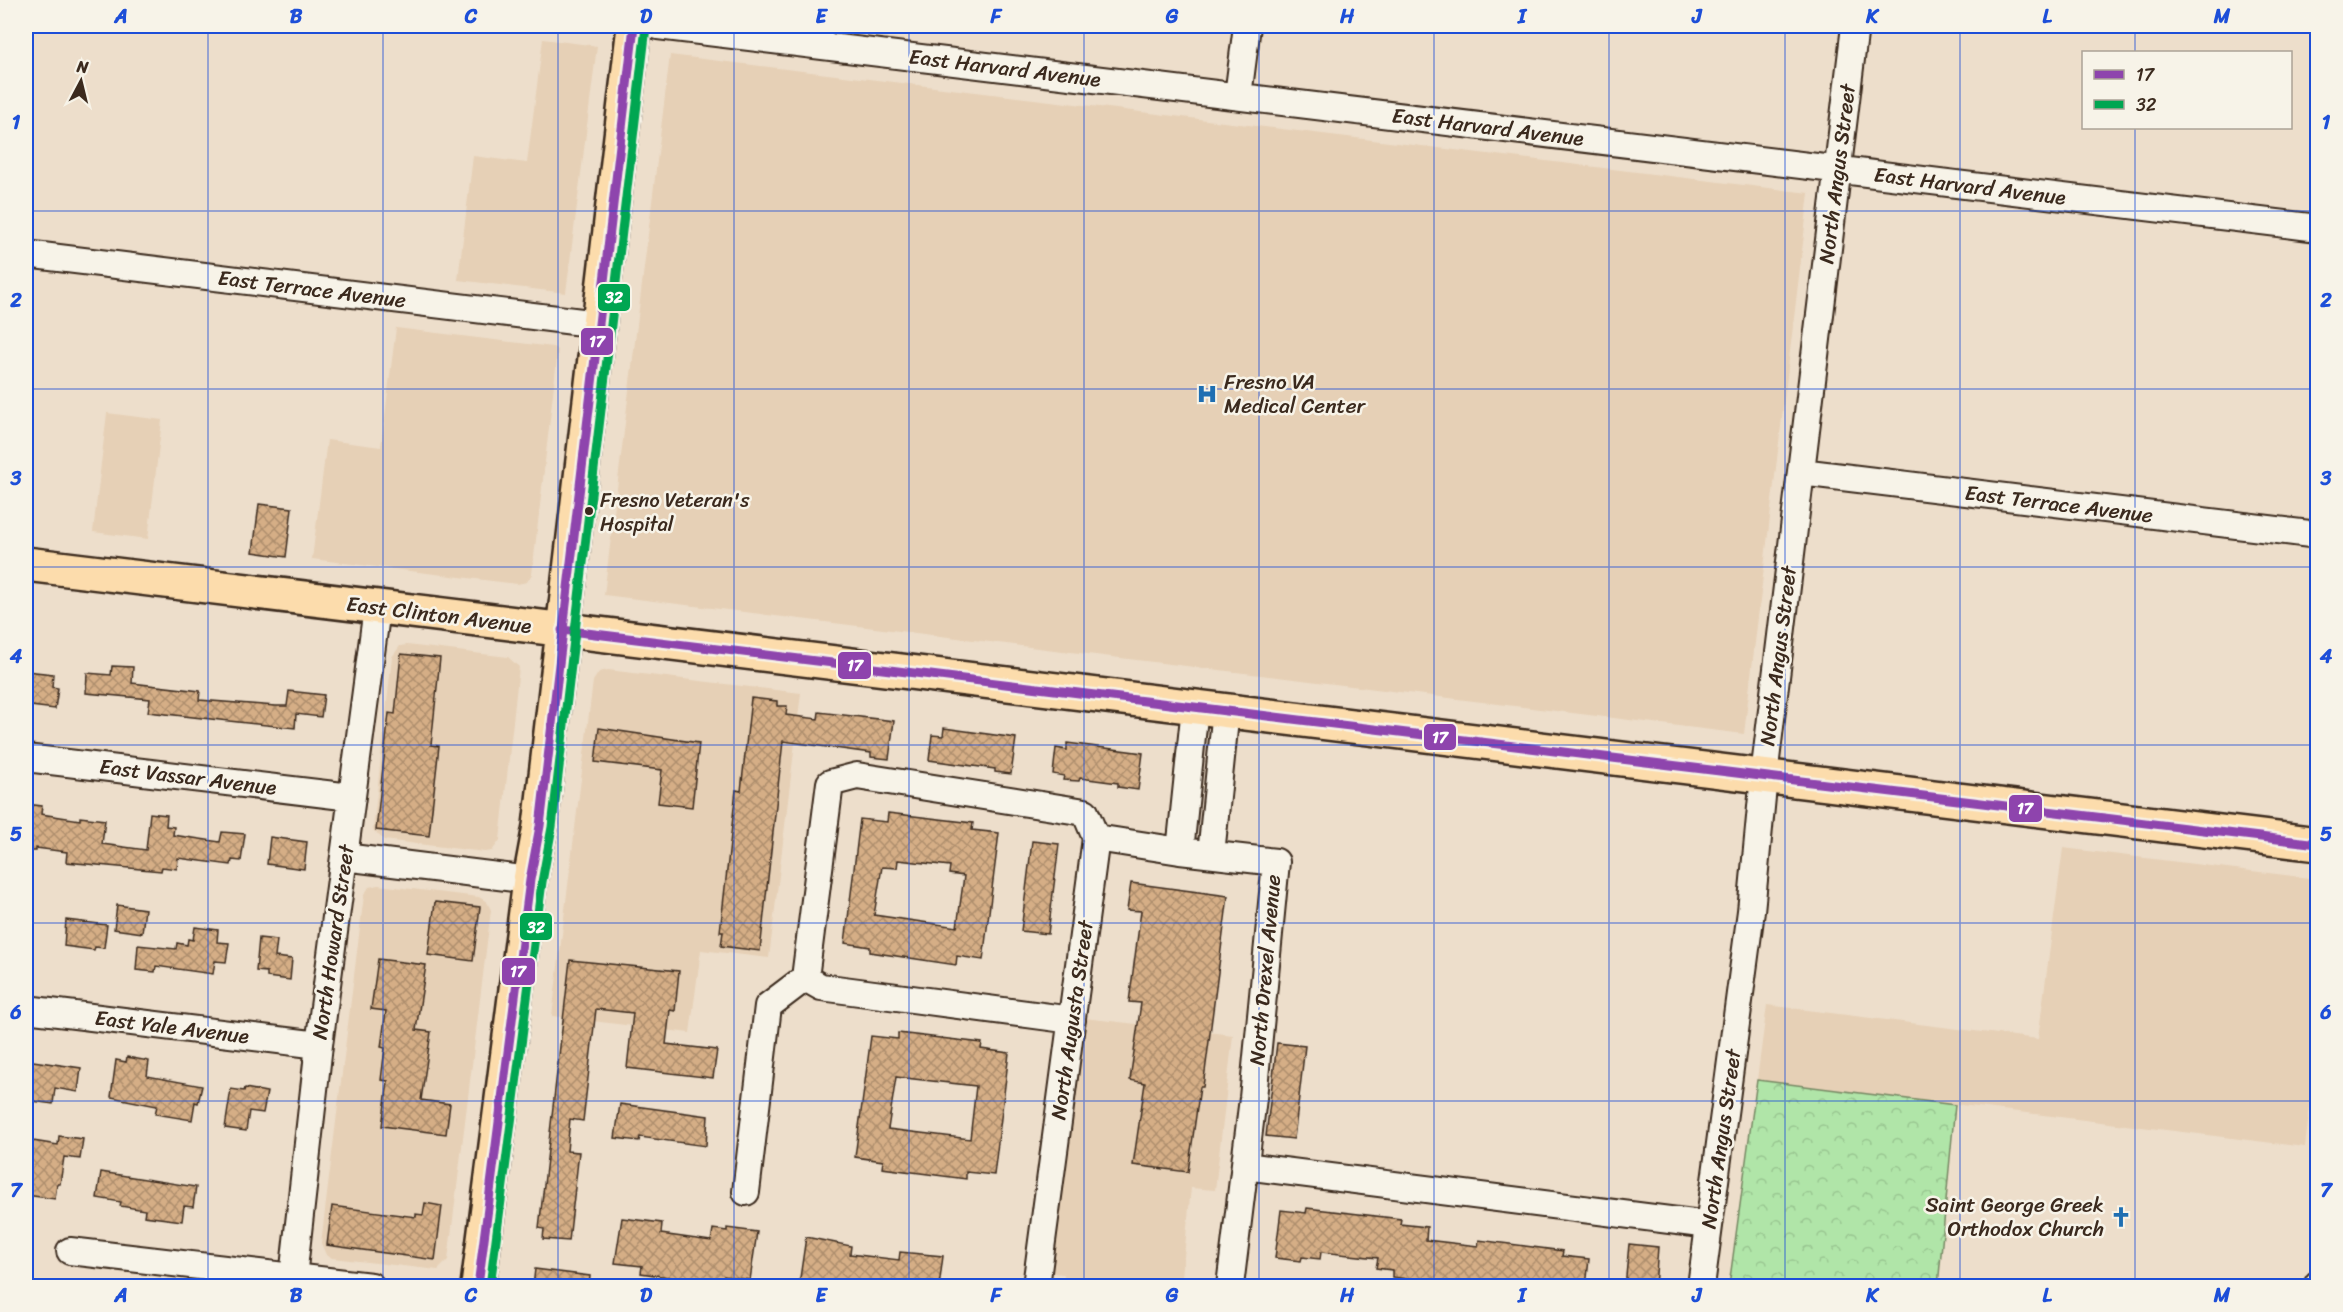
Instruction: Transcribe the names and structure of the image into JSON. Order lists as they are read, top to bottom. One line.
{"streets":{"main road":["East Clinton Avenue"],"street":["East Harvard Avenue","North Angus Street","East Terrace Avenue","East Vassar Avenue","North Howard Street","North Drexel Avenue","North Augusta Street","East Yale Avenue"]},"crossings":[["East Harvard Avenue","North Angus Street"],["North Angus Street","East Terrace Avenue"],["North Angus Street","East Clinton Avenue"],["East Clinton Avenue","North Howard Street"],["East Vassar Avenue","North Howard Street"],["North Howard Street","East Yale Avenue"]],"places":{"hospital":["Fresno VA Medical Center"],"other":["Fresno Veteran's Hospital"],"church":["Saint George Greek Orthodox Church"]},"lines":["transit line 17","transit line 32"],"legend":["17","32"],"north":"top","grid":{"columns":["A","B","C","D","E","F","G","H","I","J","K","L","M"],"rows":["1","2","3","4","5","6","7"]}}
